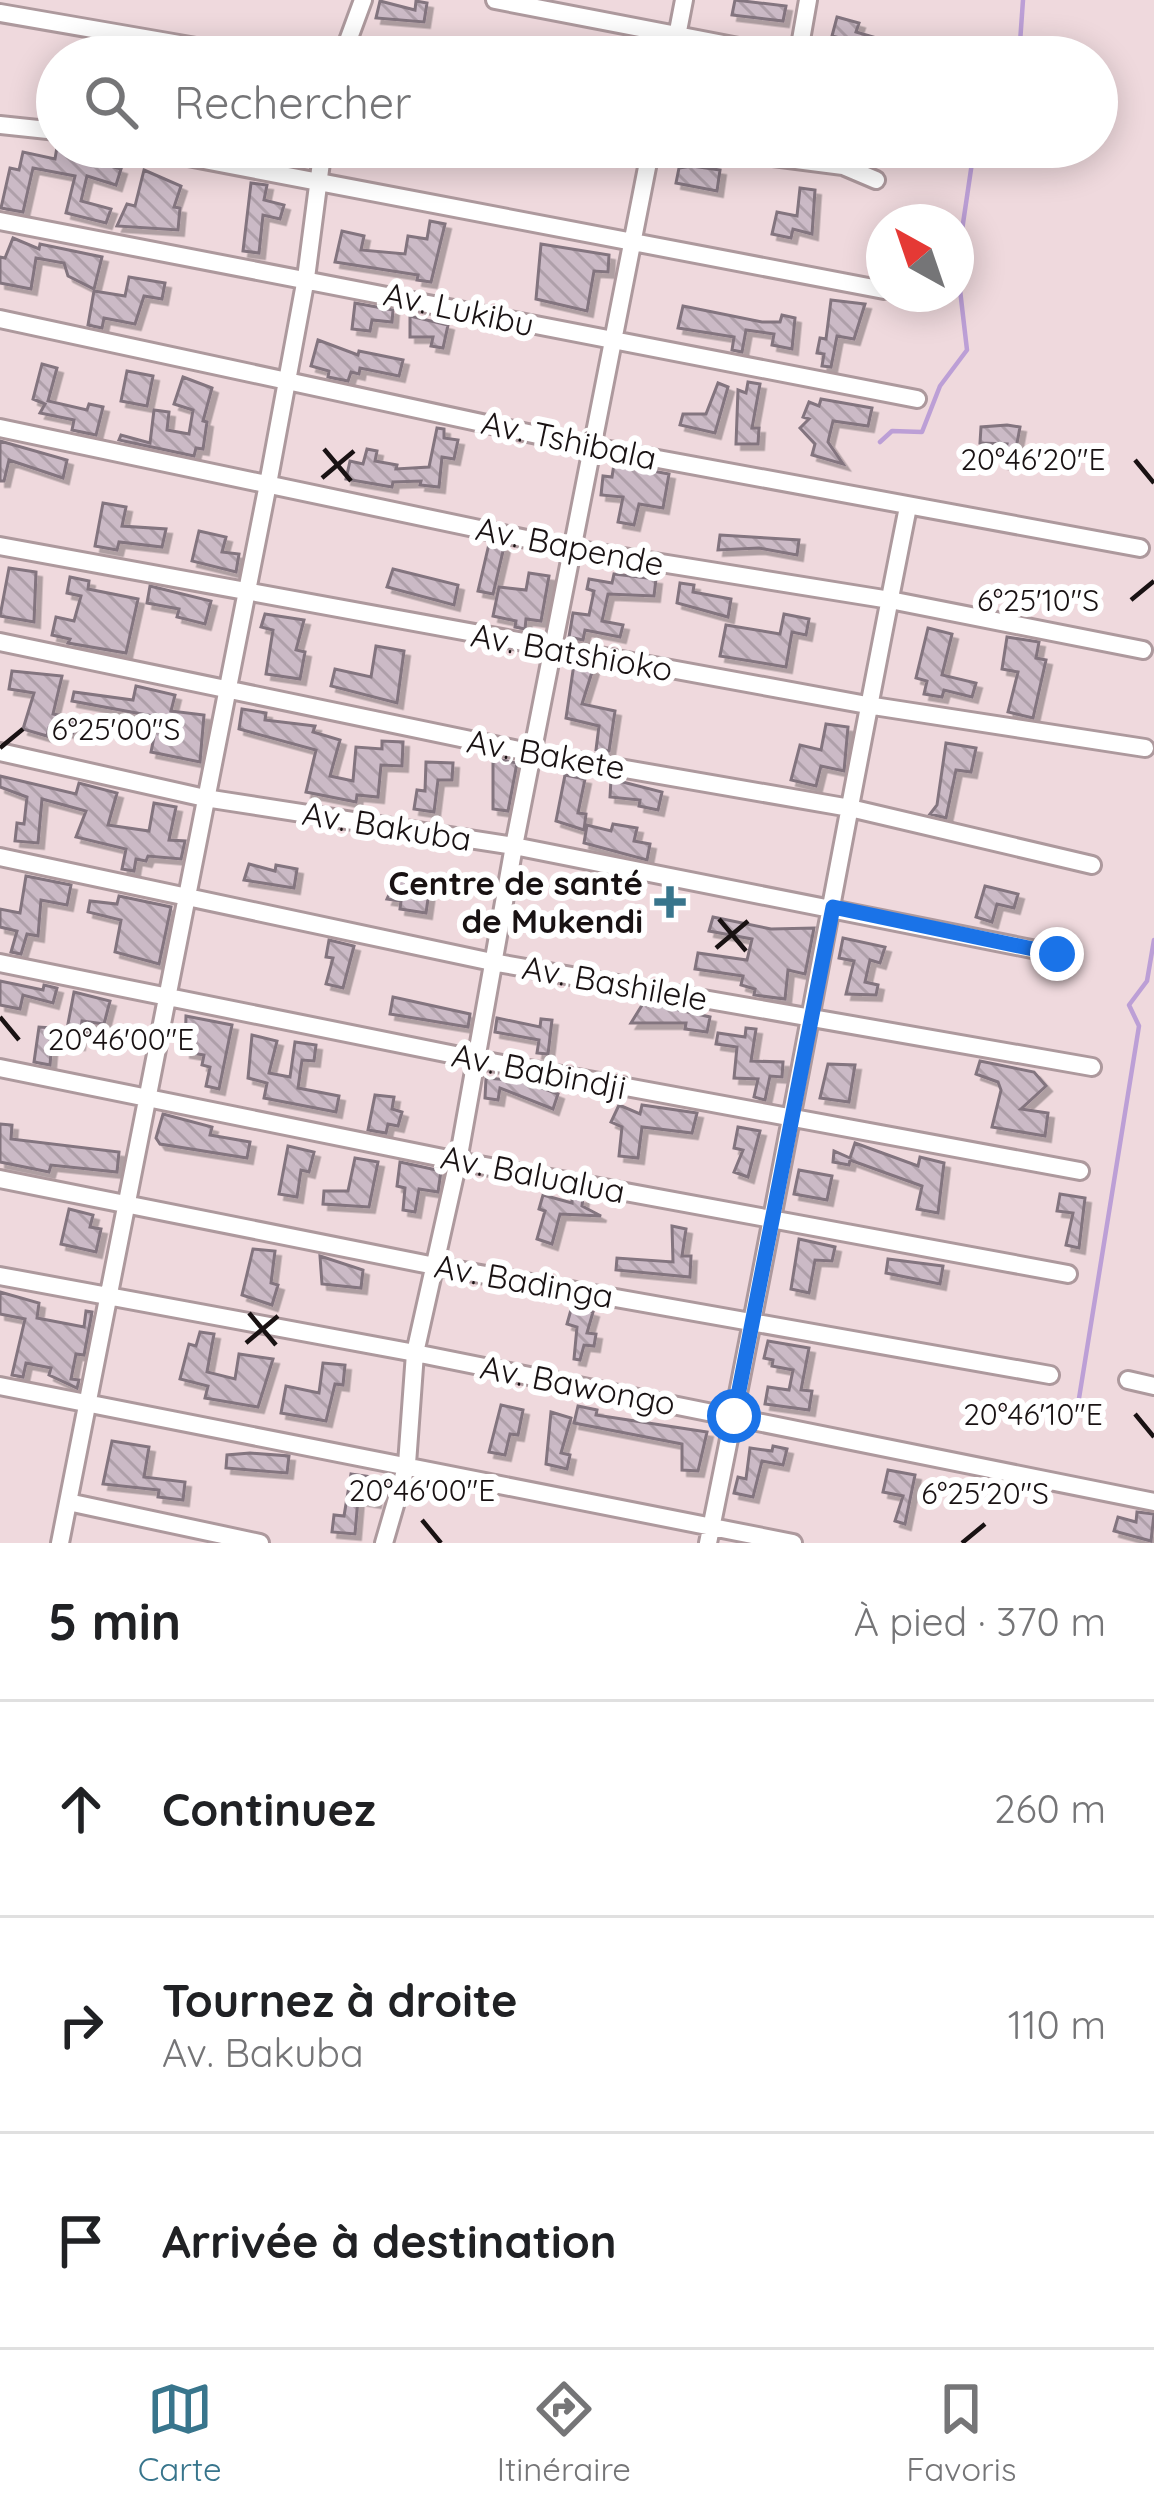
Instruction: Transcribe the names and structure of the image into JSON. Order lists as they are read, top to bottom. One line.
{"streets":{"street":["Av. Lukibu","Av. Tshibala","Av. Bapende","Av. Batshioko","Av. Bakete","Av. Bakuba","Av. Bashilele","Av. Babindji","Av. Balualua","Av. Badinga","Av. Bawongo"]},"places":{"health":["Centre de santé de Mukendi"]},"north":"top left","page":{"search":"Rechercher","heading":["5 min","À pied · 370 m"],"list":[["Continuez","260 m"],["Tournez à droite","Av. Bakuba","110 m"],"Arrivée à destination"],"nav":["Carte","Itinéraire","Favoris"]},"coordinates":["20°46'20\"E","6°25'10\"S","6°25'00\"S","20°46'00\"E","20°46'10\"E","6°25'20\"S"]}
